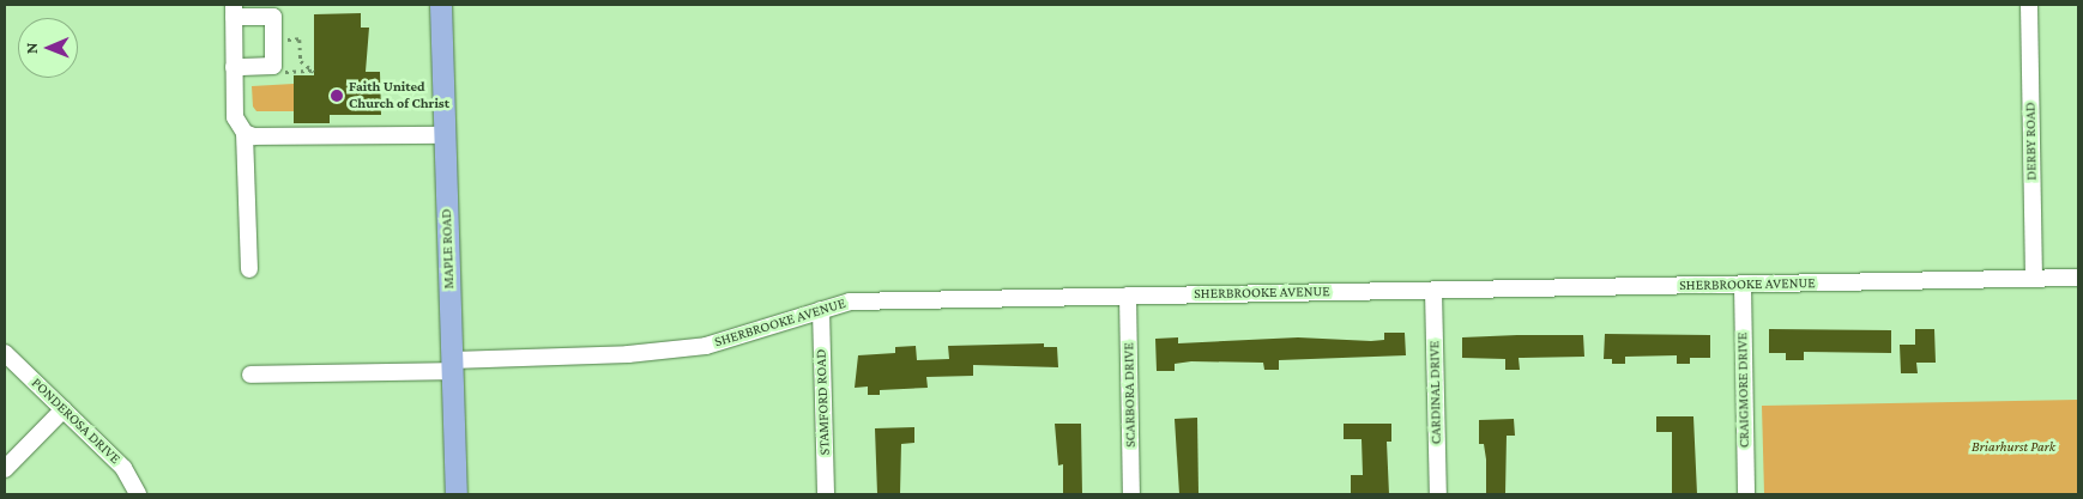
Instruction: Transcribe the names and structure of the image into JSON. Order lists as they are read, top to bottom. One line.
{"streets":{"main road":["MAPLE ROAD"],"street":["DERBY ROAD","SHERBROOKE AVENUE","CRAIGMORE DRIVE","CARDINAL DRIVE","SCARBORA DRIVE","STAMFORD ROAD","PONDEROSA DRIVE"]},"crossings":[["DERBY ROAD","SHERBROOKE AVENUE"],["MAPLE ROAD","SHERBROOKE AVENUE"],["SHERBROOKE AVENUE","CRAIGMORE DRIVE"],["SHERBROOKE AVENUE","CARDINAL DRIVE"],["SHERBROOKE AVENUE","SCARBORA DRIVE"],["SHERBROOKE AVENUE","STAMFORD ROAD"]],"parks":["Briarhurst Park"],"places":["Faith United Church of Christ"],"north":"left"}
